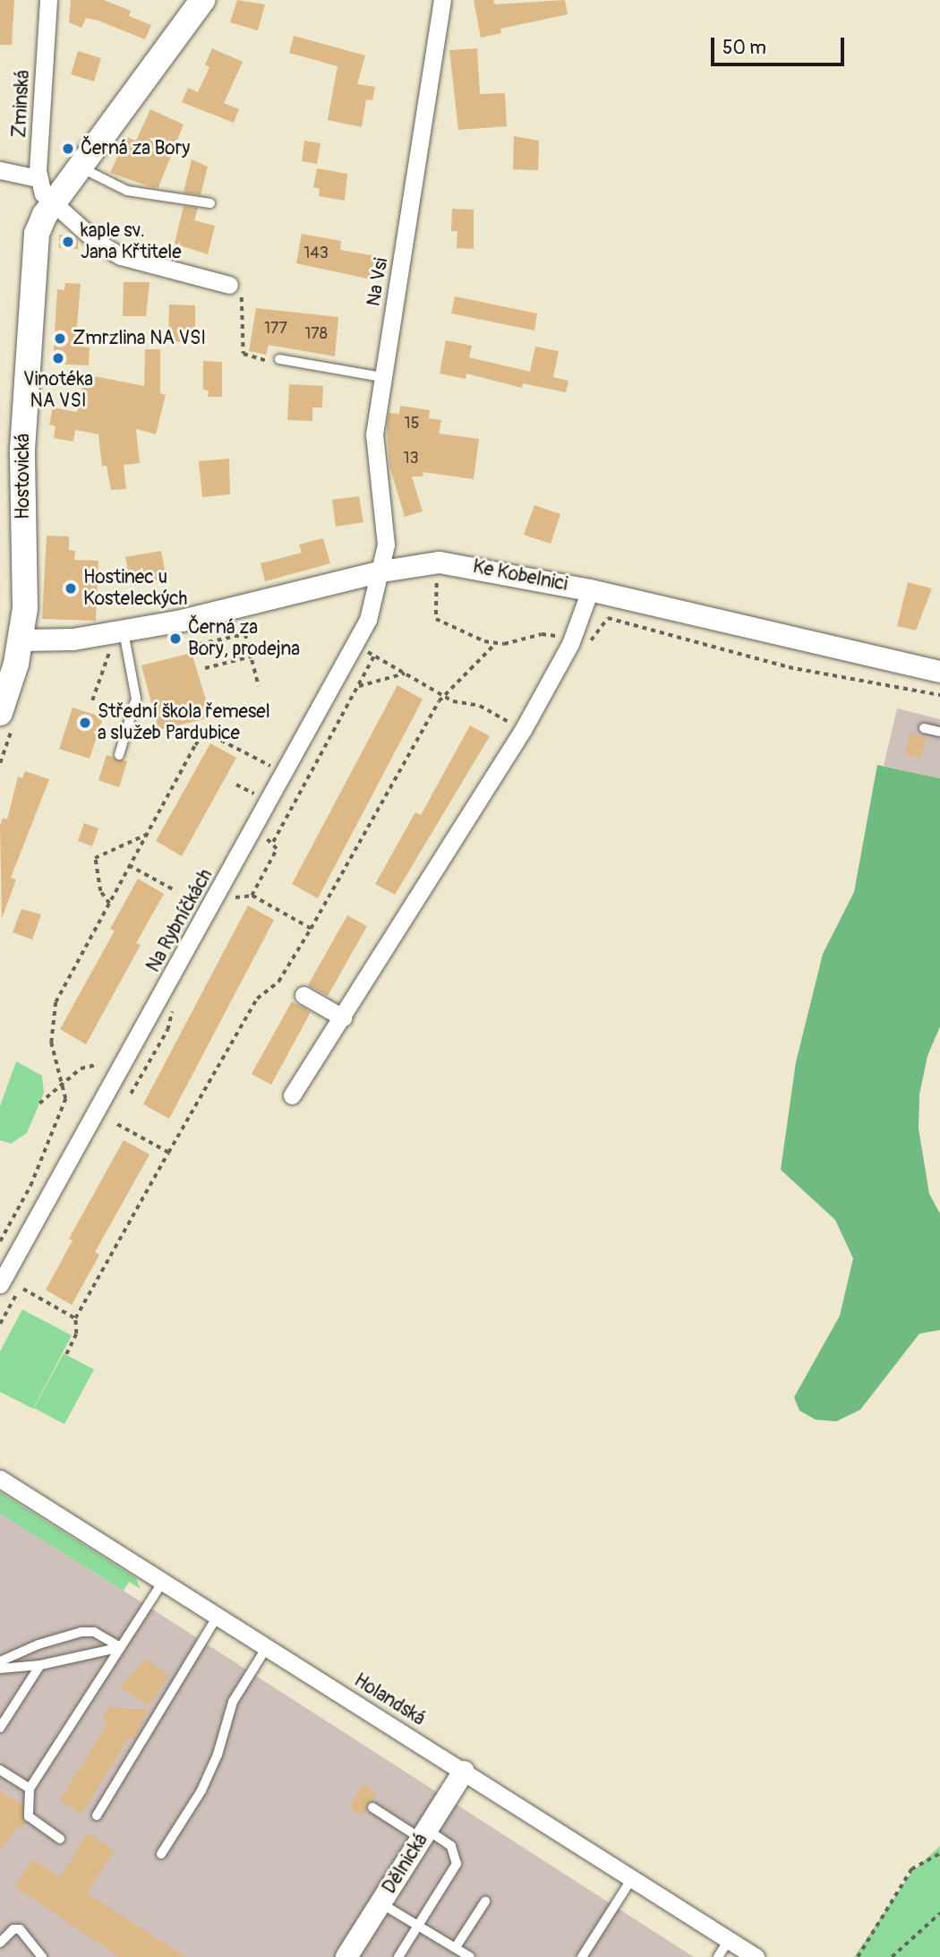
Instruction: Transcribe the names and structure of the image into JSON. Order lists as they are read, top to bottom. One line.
{"streets":{"main road":["Hostovická"],"street":["Zminská","Na Vsi","Ke Kobelnici","Na Rybníčkách","Holandská","Dělnická"]},"crossings":[["Na Vsi","Ke Kobelnici"],["Na Vsi","Na Rybníčkách"],["Hostovická","Ke Kobelnici"],["Ke Kobelnici","Na Rybníčkách"],["Holandská","Dělnická"]],"places":["Černá za Bory","kaple sv. Jana Křtitele","Zmrzlina NA VSI","Vinotéka NA VSI","Hostinec u Kosteleckých","Černá za Bory, prodejna","Střední škola řemesel a služeb Pardubice"],"house_numbers":["143","177","178","15","13"],"scale_bar":"50 m"}
